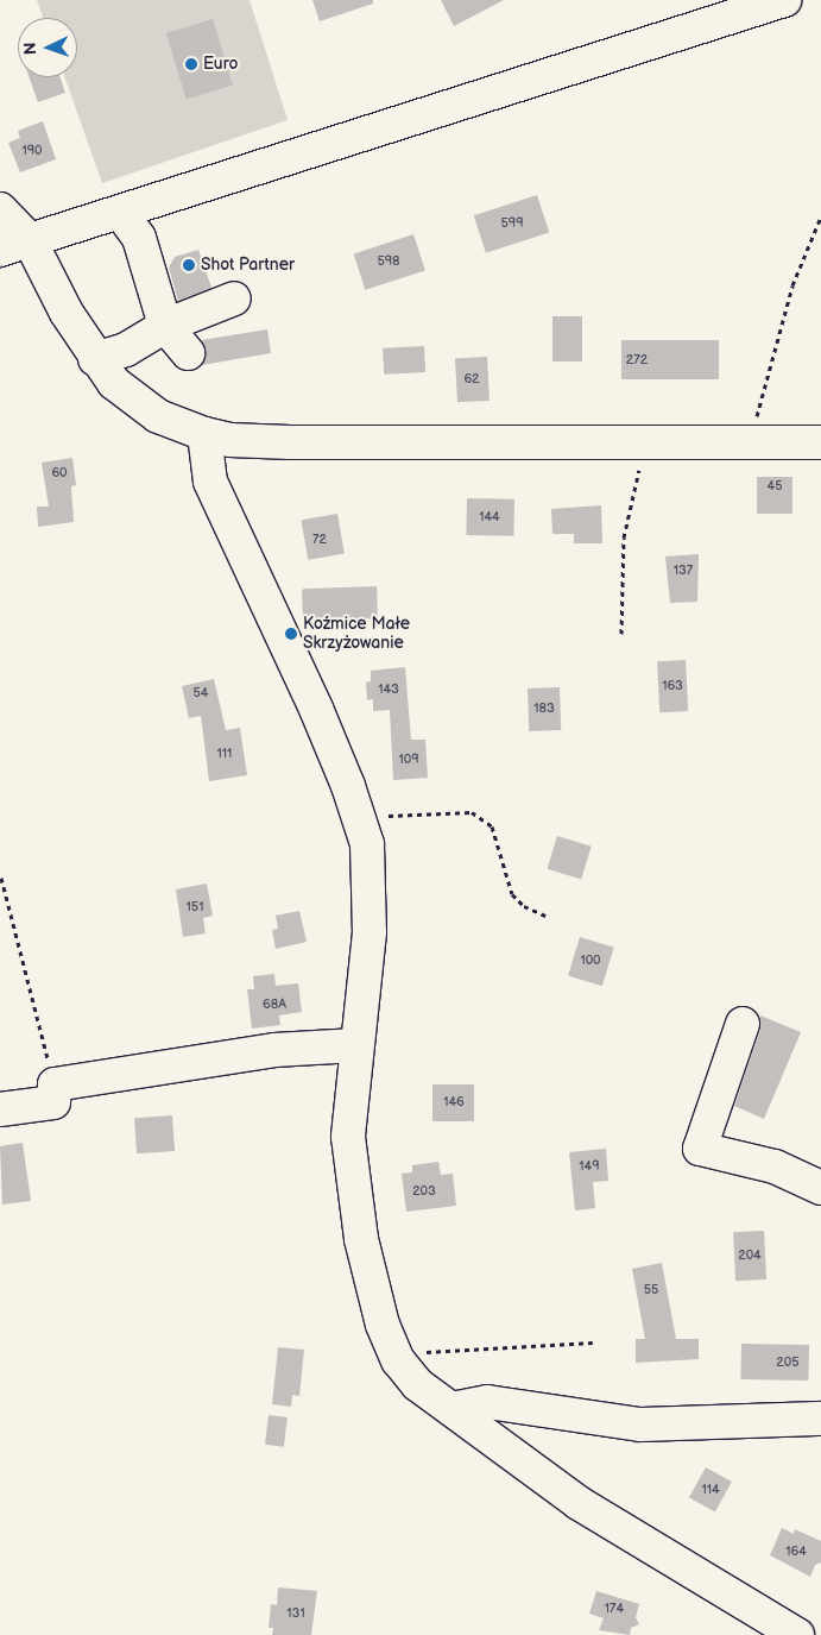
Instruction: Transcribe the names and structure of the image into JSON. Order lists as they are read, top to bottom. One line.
{"places":["Euro","Shot Partner","Koźmice Małe Skrzyżowanie"],"house_numbers":["190","599","598","272","62","60","45","144","72","137","163","143","54","183","111","109","151","100","68A","146","149","203","204","55","205","114","164","174","131"],"north":"left"}
